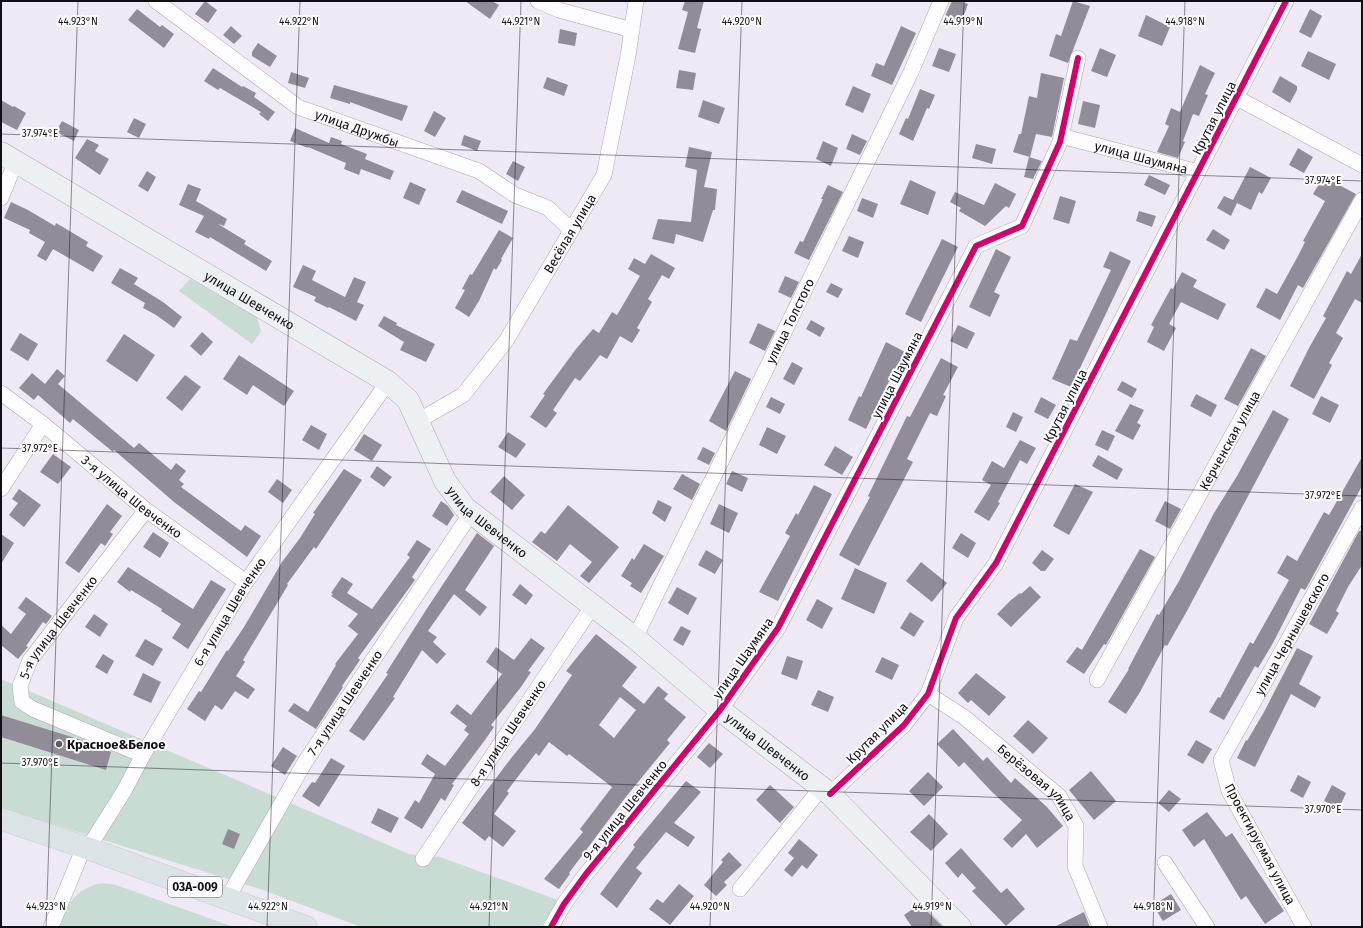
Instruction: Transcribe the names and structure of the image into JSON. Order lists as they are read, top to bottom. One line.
{"streets":{"main road":["улица Шевченко","03А-009"],"street":["Крутая улица","улица Дружбы","улица Шаумяна","Весёлая улица","улица Толстого","Керченская улица","3-я улица Шевченко","6-я улица Шевченко","5-я улица Шевченко","улица Чернышевского","7-я улица Шевченко","8-я улица Шевченко","Берёзовая улица","9-я улица Шевченко","Проектируемая улица"]},"crossings":[["Крутая улица","улица Шаумяна"],["Крутая улица","улица Шевченко"],["Крутая улица","Берёзовая улица"],["улица Дружбы","Весёлая улица"],["улица Шаумяна","улица Шевченко"],["улица Шаумяна","9-я улица Шевченко"],["Весёлая улица","улица Шевченко"],["улица Шевченко","улица Толстого"],["улица Шевченко","6-я улица Шевченко"],["улица Шевченко","7-я улица Шевченко"],["улица Шевченко","8-я улица Шевченко"],["улица Шевченко","9-я улица Шевченко"],["3-я улица Шевченко","6-я улица Шевченко"],["3-я улица Шевченко","5-я улица Шевченко"],["6-я улица Шевченко","5-я улица Шевченко"],["6-я улица Шевченко","03А-009"],["улица Чернышевского","Проектируемая улица"],["7-я улица Шевченко","03А-009"]],"places":["Красное&Белое"],"coordinates":["44.923°N","44.922°N","44.921°N","44.920°N","44.919°N","44.918°N","37.974°E","37.972°E","37.970°E"]}
